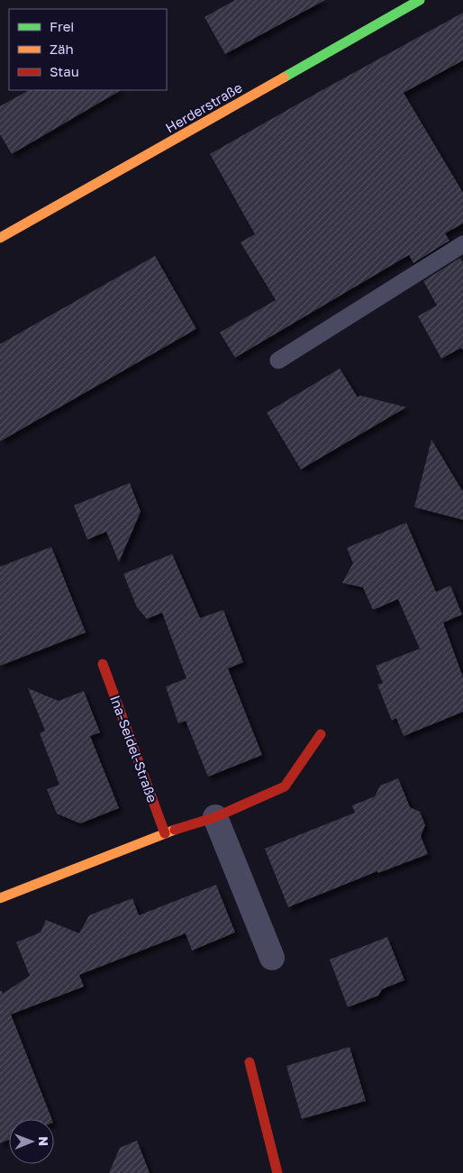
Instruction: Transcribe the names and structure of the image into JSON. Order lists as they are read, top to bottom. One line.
{"streets":{"street":["Herderstraße","Ina-Seidel-Straße"]},"legend":["Frei","Zäh","Stau"],"north":"right"}
